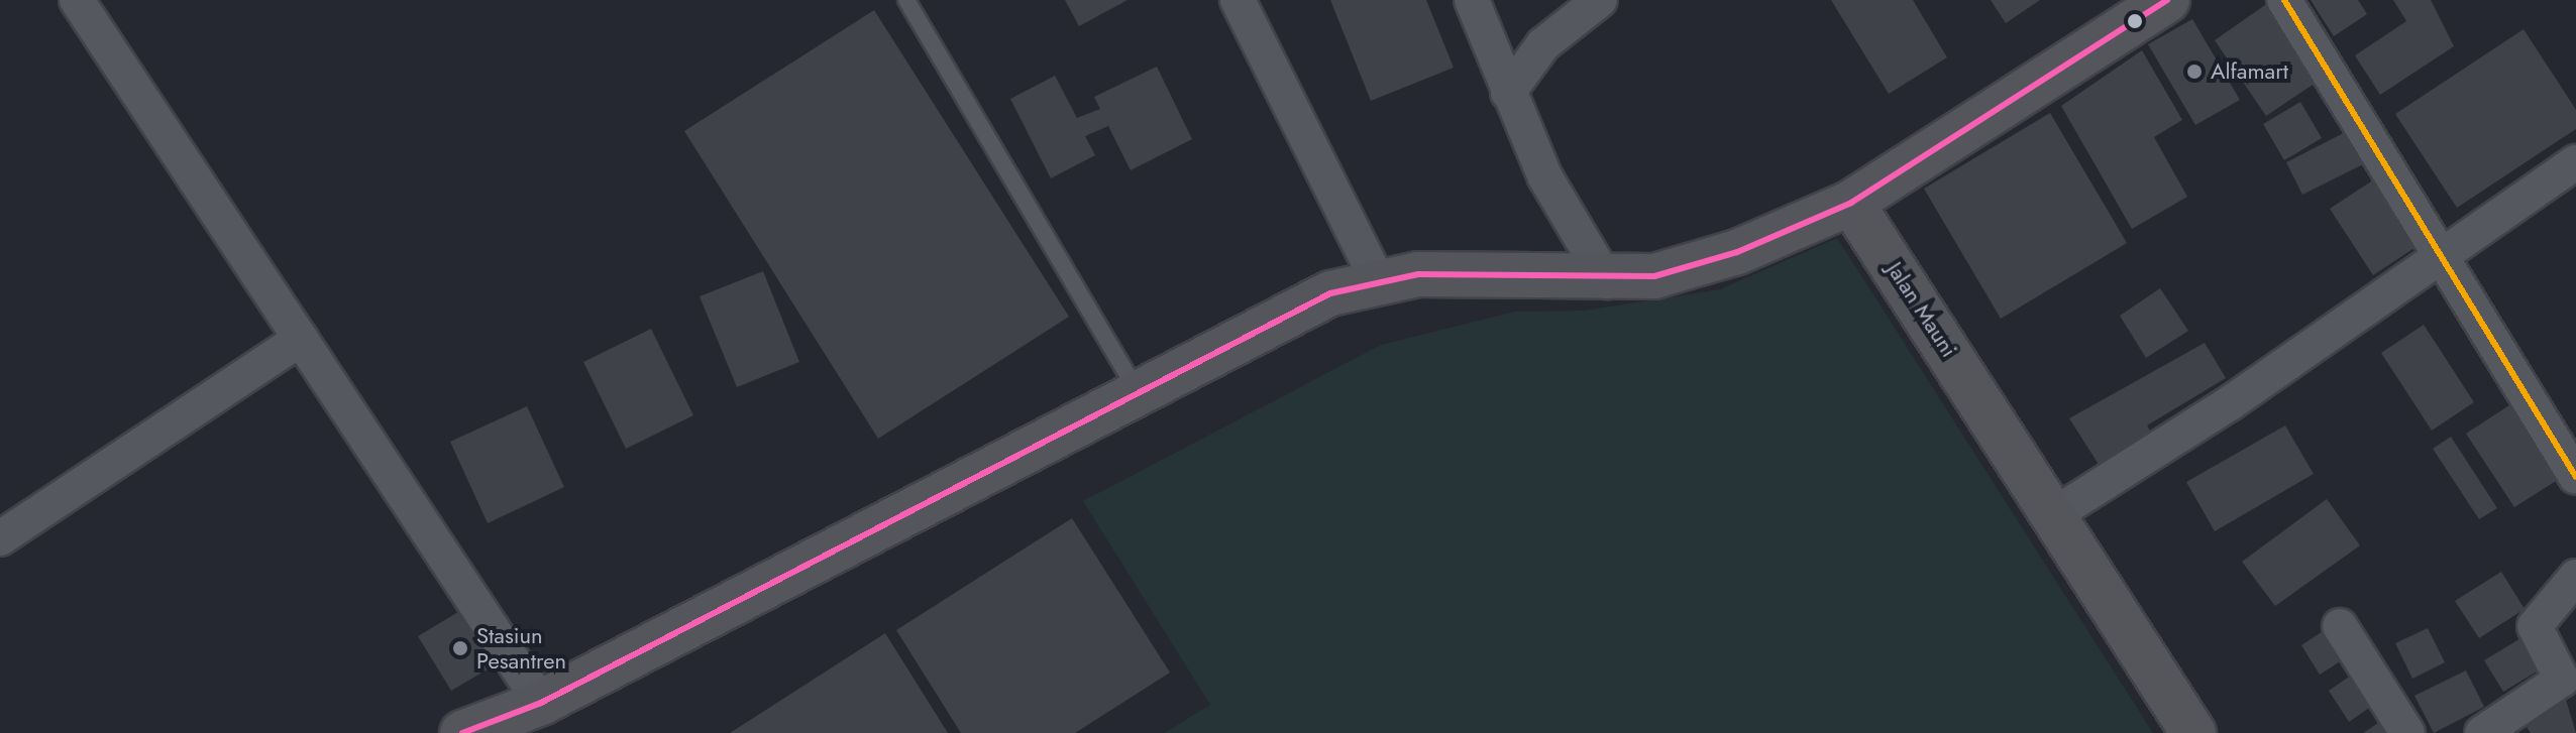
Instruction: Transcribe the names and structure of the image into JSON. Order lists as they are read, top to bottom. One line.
{"streets":{"main road":["Jalan Mauni"]},"places":["Alfamart","Stasiun Pesantren"]}
